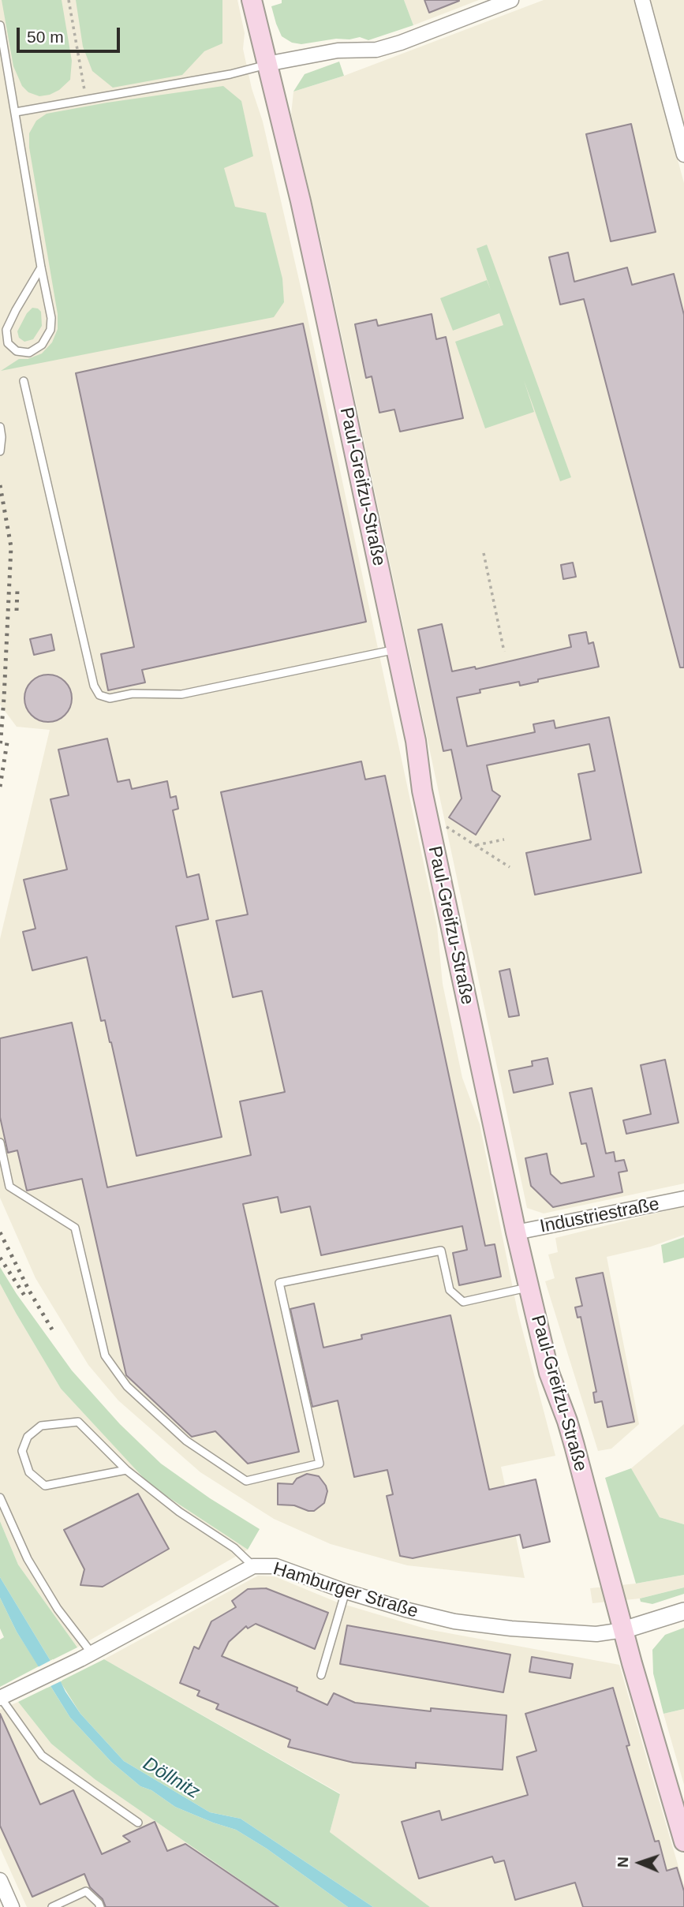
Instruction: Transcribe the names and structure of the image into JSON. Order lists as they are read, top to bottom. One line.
{"streets":{"main road":["Paul-Greifzu-Straße"],"street":["Industriestraße","Hamburger Straße"]},"crossings":[["Paul-Greifzu-Straße","Industriestraße"],["Paul-Greifzu-Straße","Hamburger Straße"]],"water":["Döllnitz"],"scale_bar":"50 m","north":"left"}
